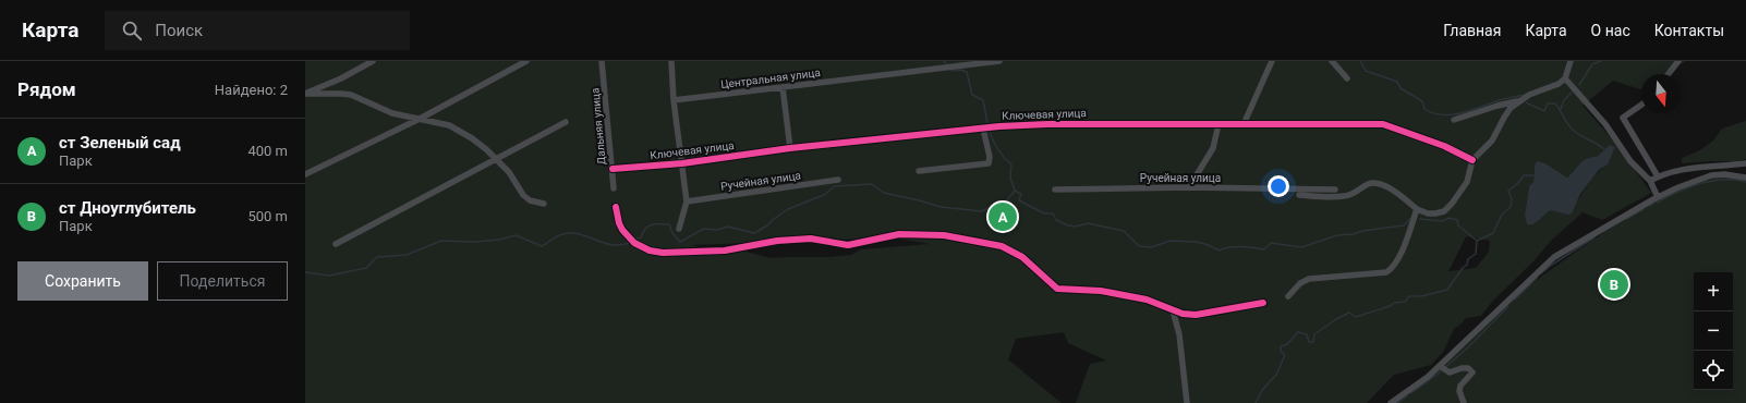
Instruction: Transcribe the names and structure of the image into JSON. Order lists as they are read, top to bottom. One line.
{"streets":{"street":["Центральная улица","Ключевая улица","Дальняя улица","Ручейная улица"]},"crossings":[["Ключевая улица","Дальняя улица"]],"north":"bottom","page":{"header":"Карта","search":"Поиск","nav":["Главная","Карта","О нас","Контакты"],"heading":["Рядом","Найдено: 2"],"list":[{"mark":"A","name":"ст Зеленый сад","note":"Парк","value":"400 m"},{"mark":"B","name":"ст Дноуглубитель","note":"Парк","value":"500 m"}],"pins":["A","B"],"buttons":["Сохранить","Поделиться"],"map_buttons":["+","−"]}}
